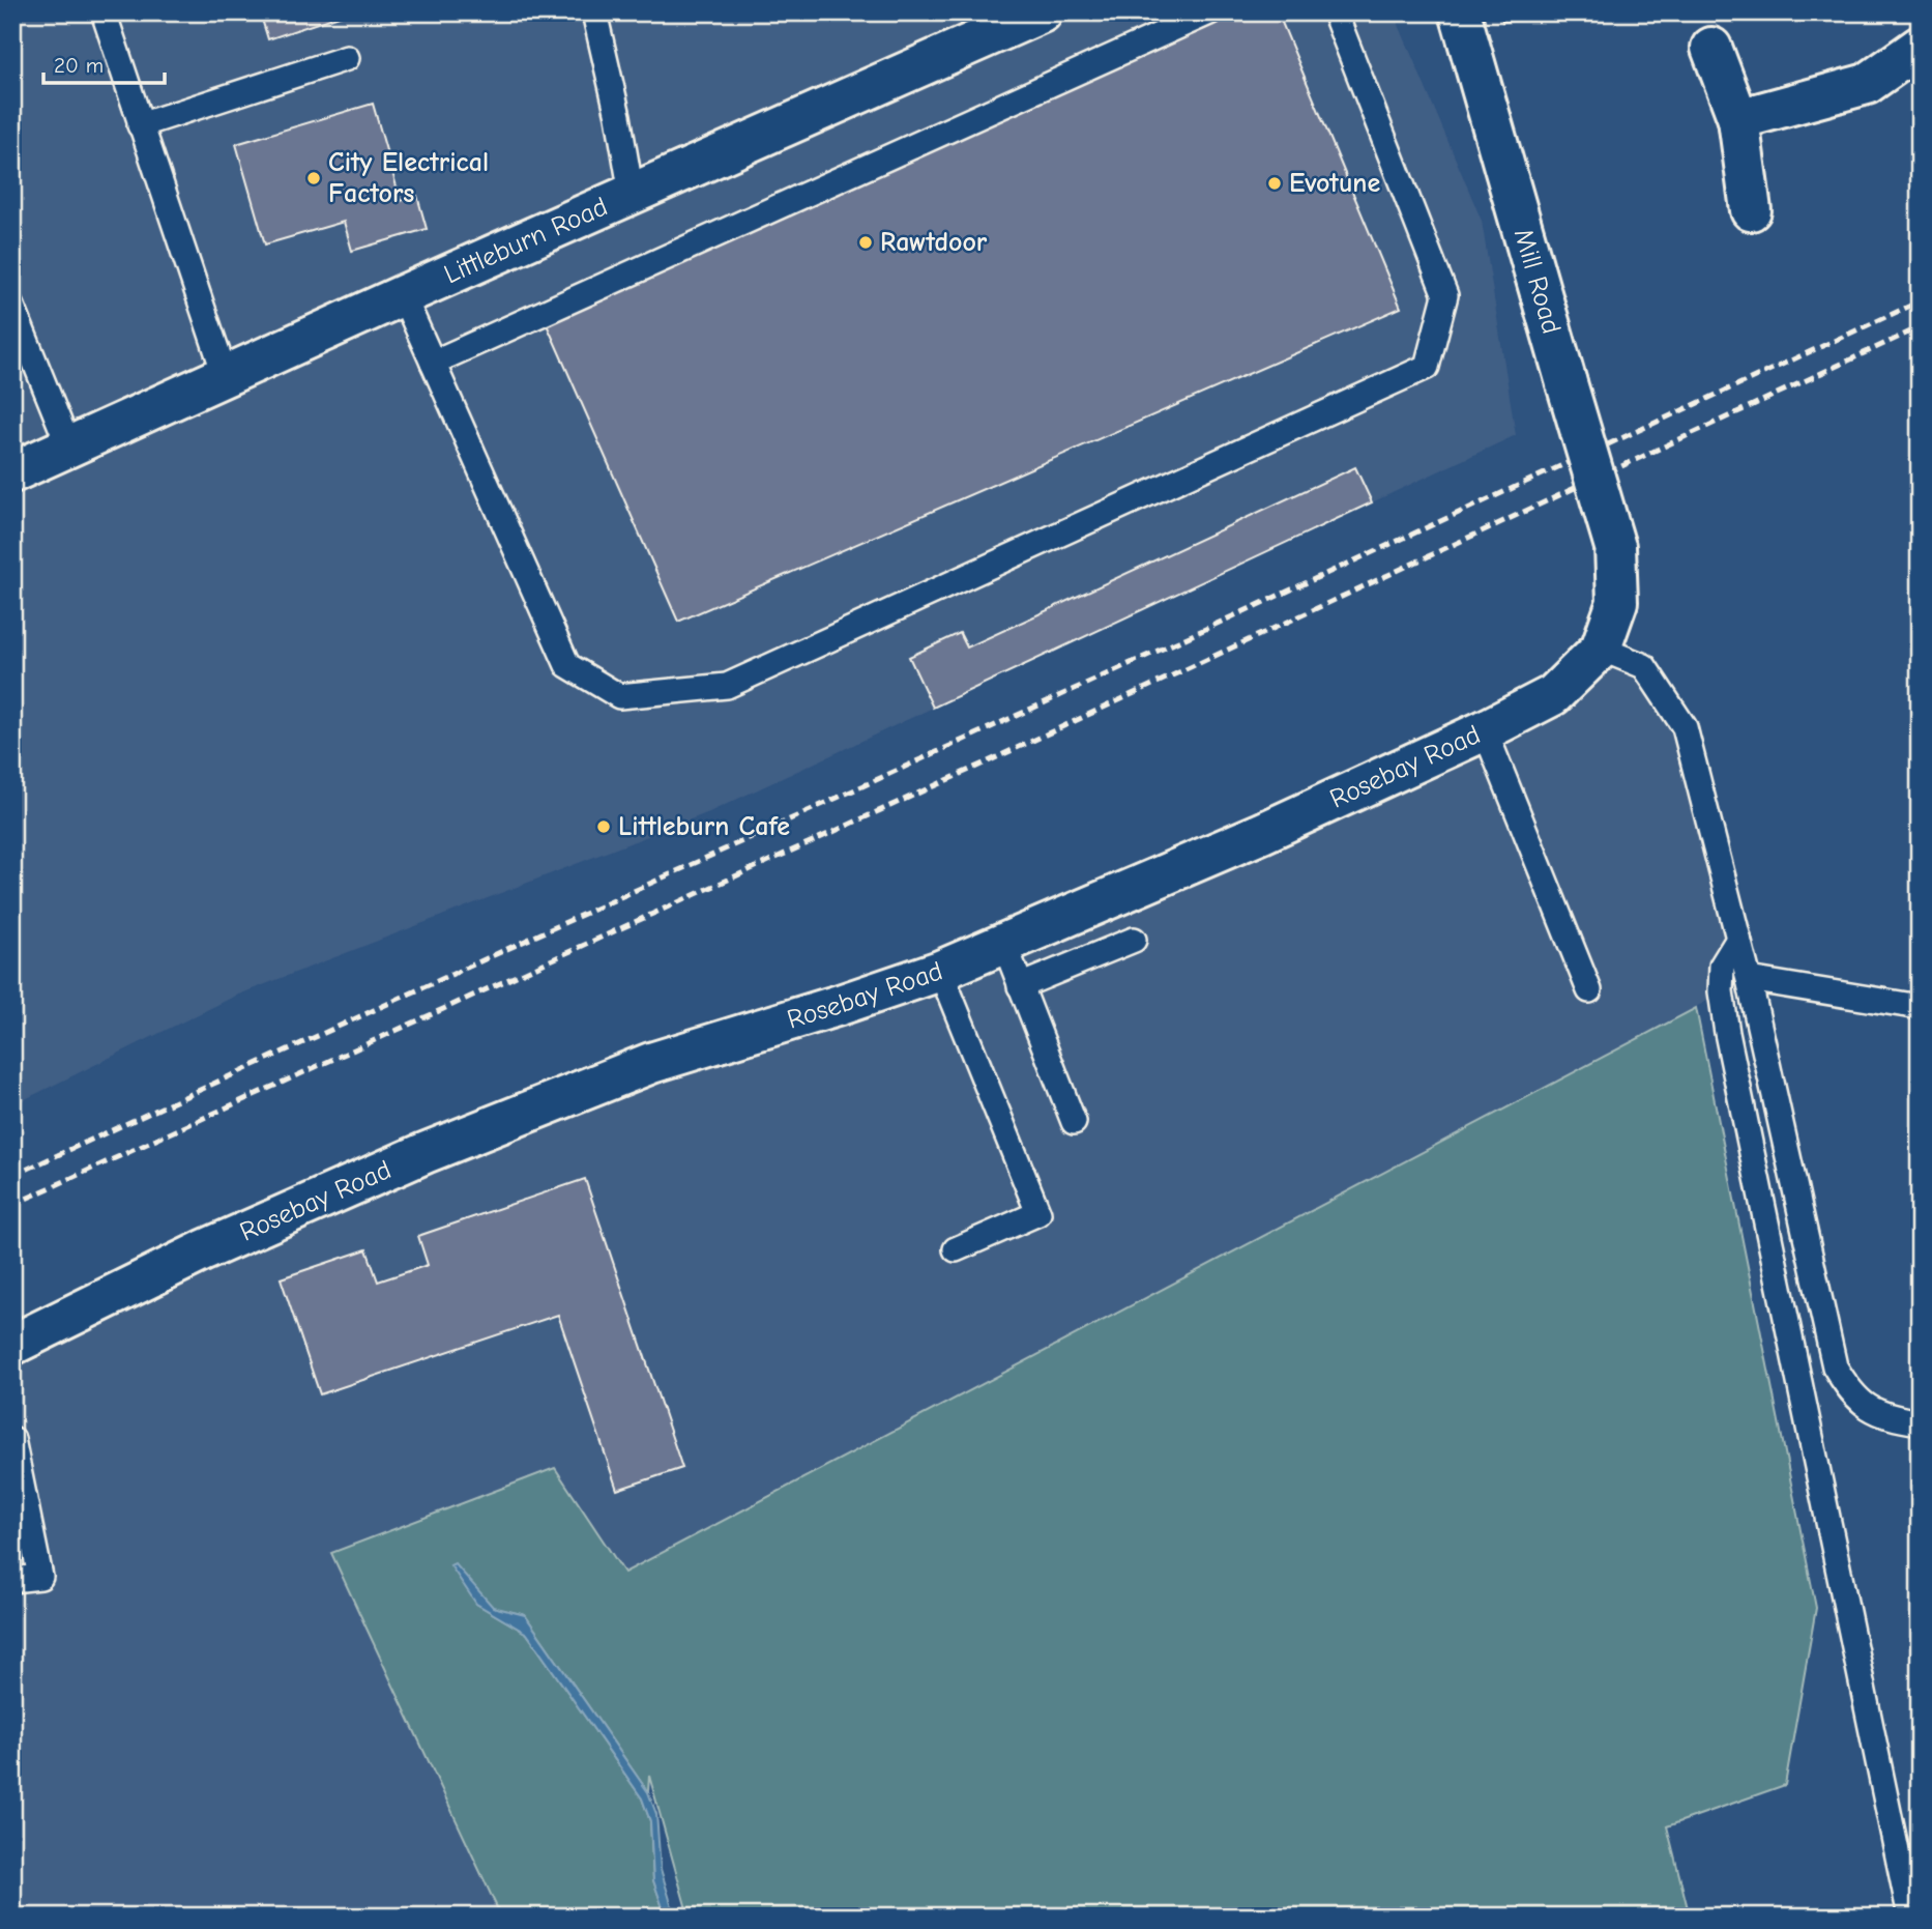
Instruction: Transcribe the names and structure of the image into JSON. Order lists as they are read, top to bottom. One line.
{"streets":{"street":["Littleburn Road","Mill Road","Rosebay Road"]},"crossings":[["Mill Road","Rosebay Road"]],"places":["City Electrical Factors","Evotune","Rawtdoor","Littleburn Cafe"],"scale_bar":"20 m"}
